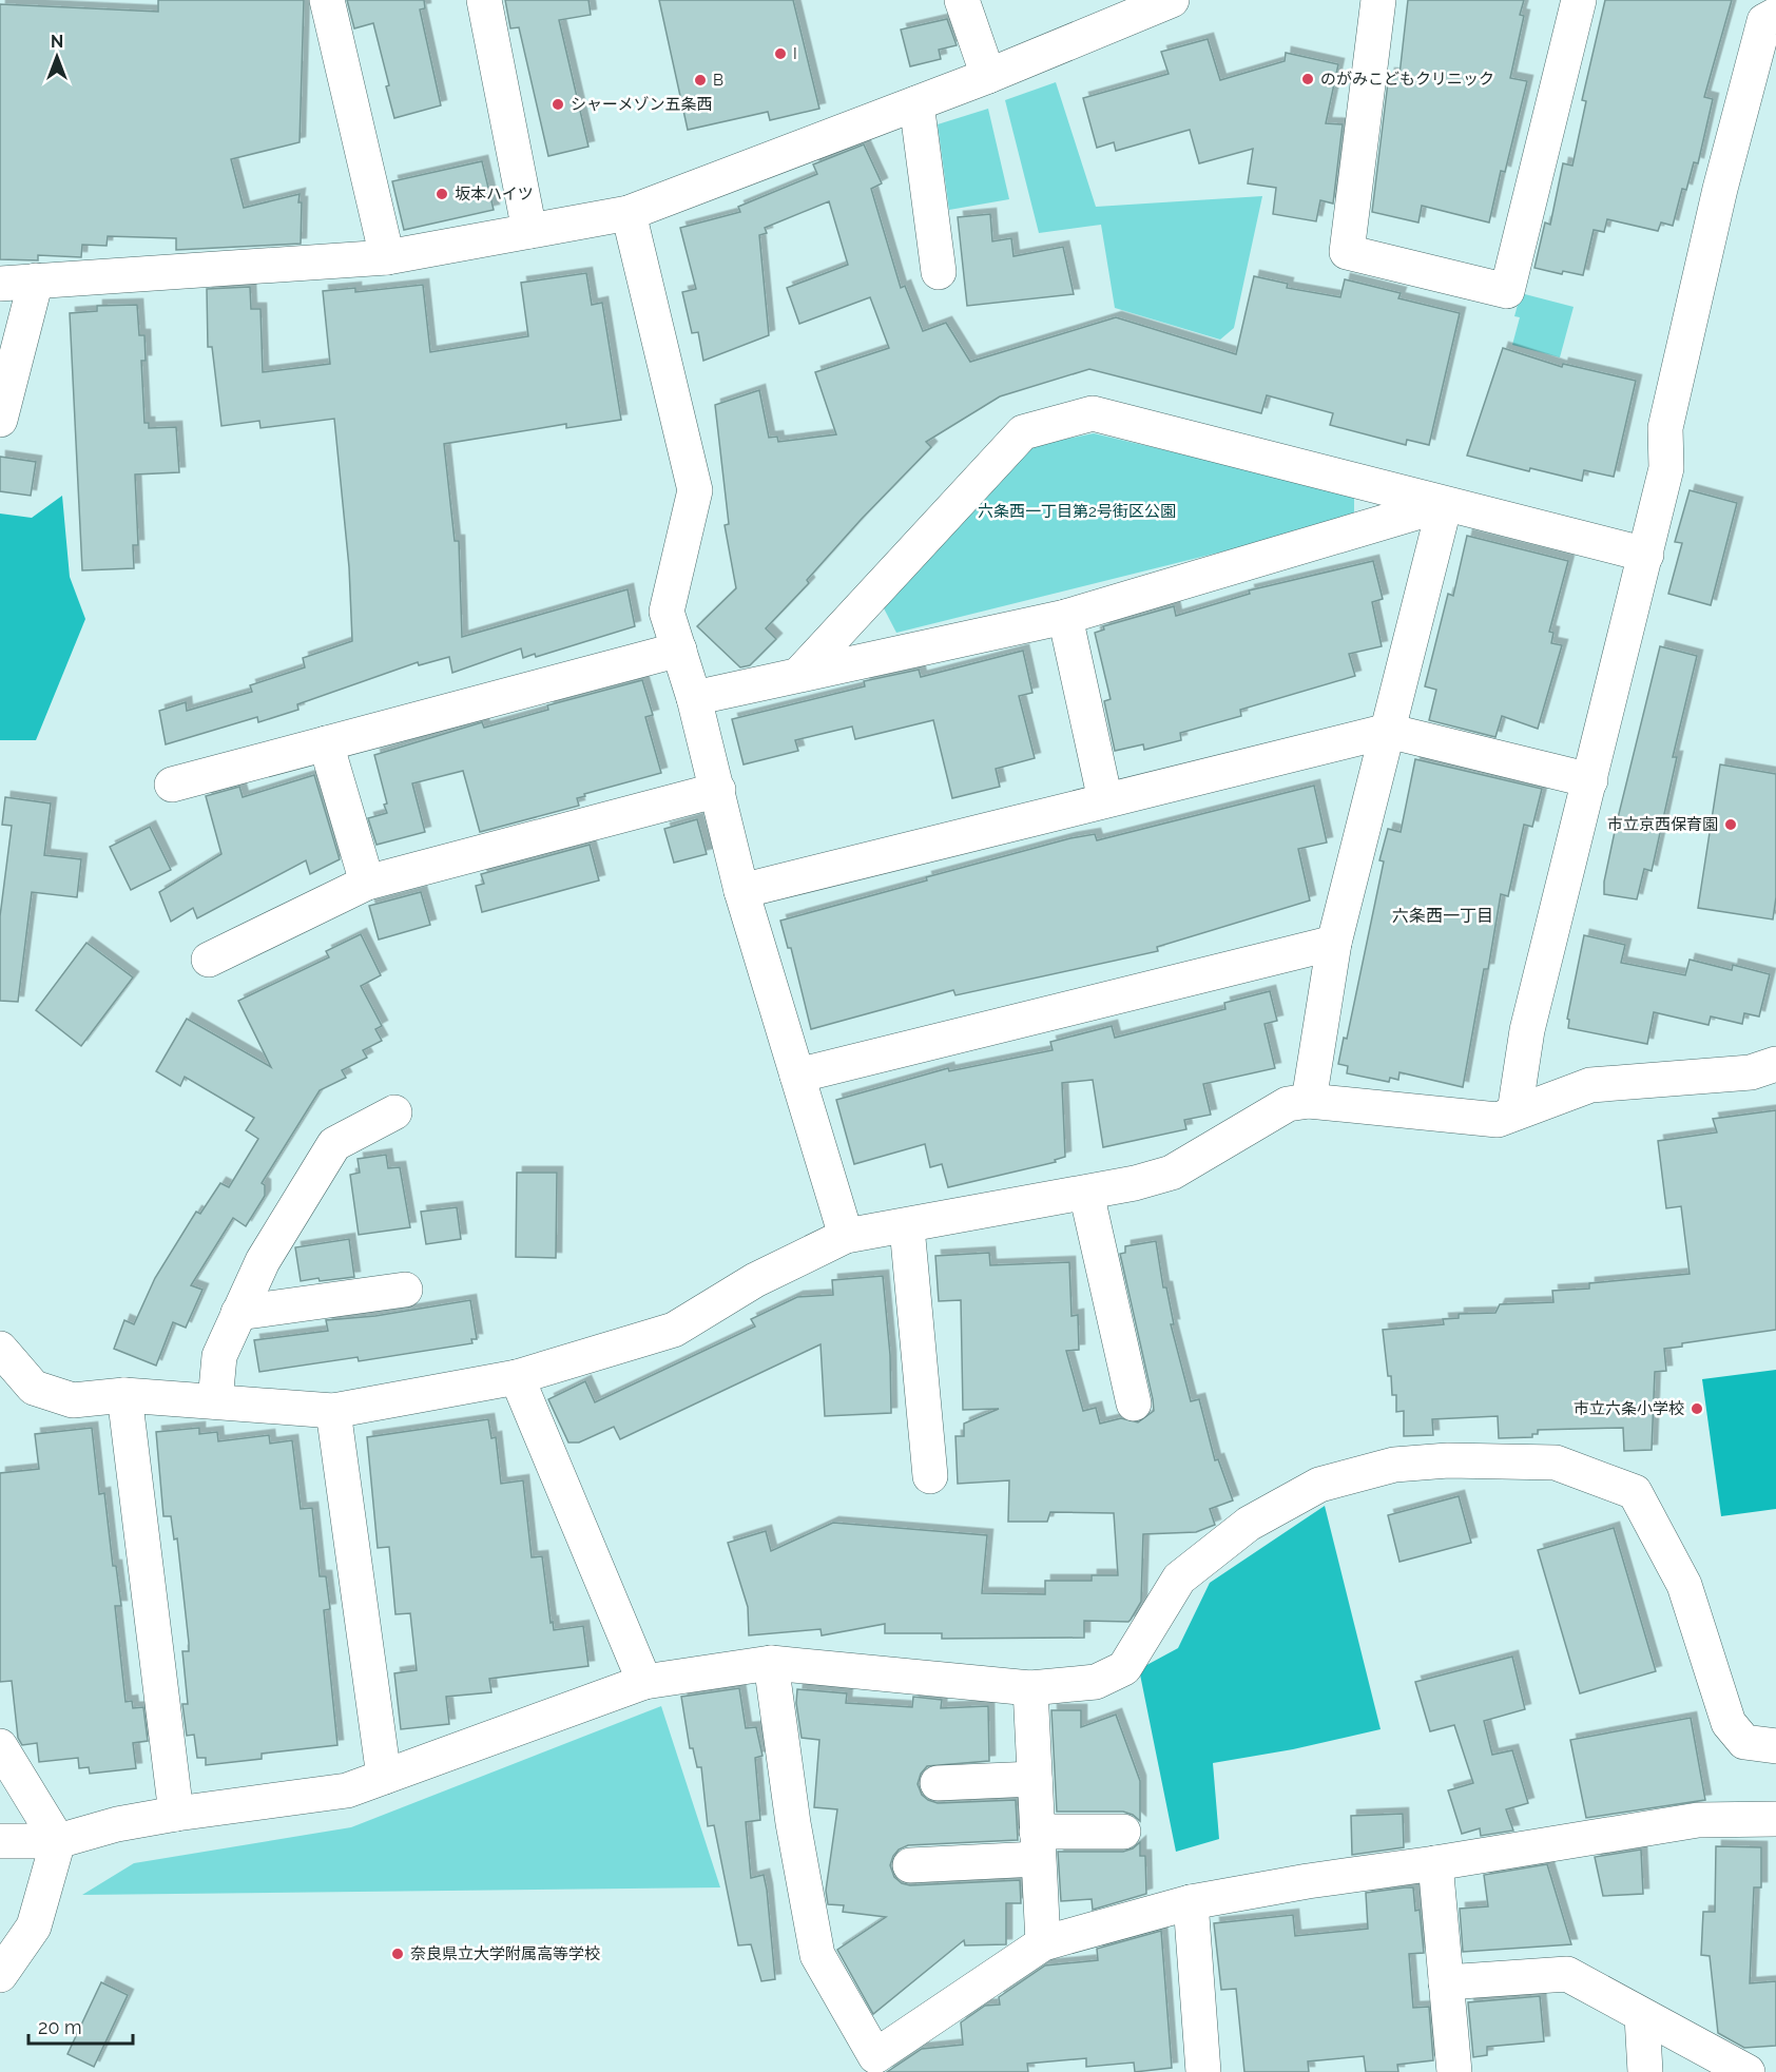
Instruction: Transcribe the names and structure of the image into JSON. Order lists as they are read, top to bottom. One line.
{"districts":["六条西一丁目"],"parks":["六条西一丁目第2号街区公園"],"places":["I","のがみこどもクリニック","B","シャーメゾン五条西","坂本ハイツ","市立京西保育園","市立六条小学校","奈良県立大学附属高等学校"],"scale_bar":"20 m","north":"top"}
